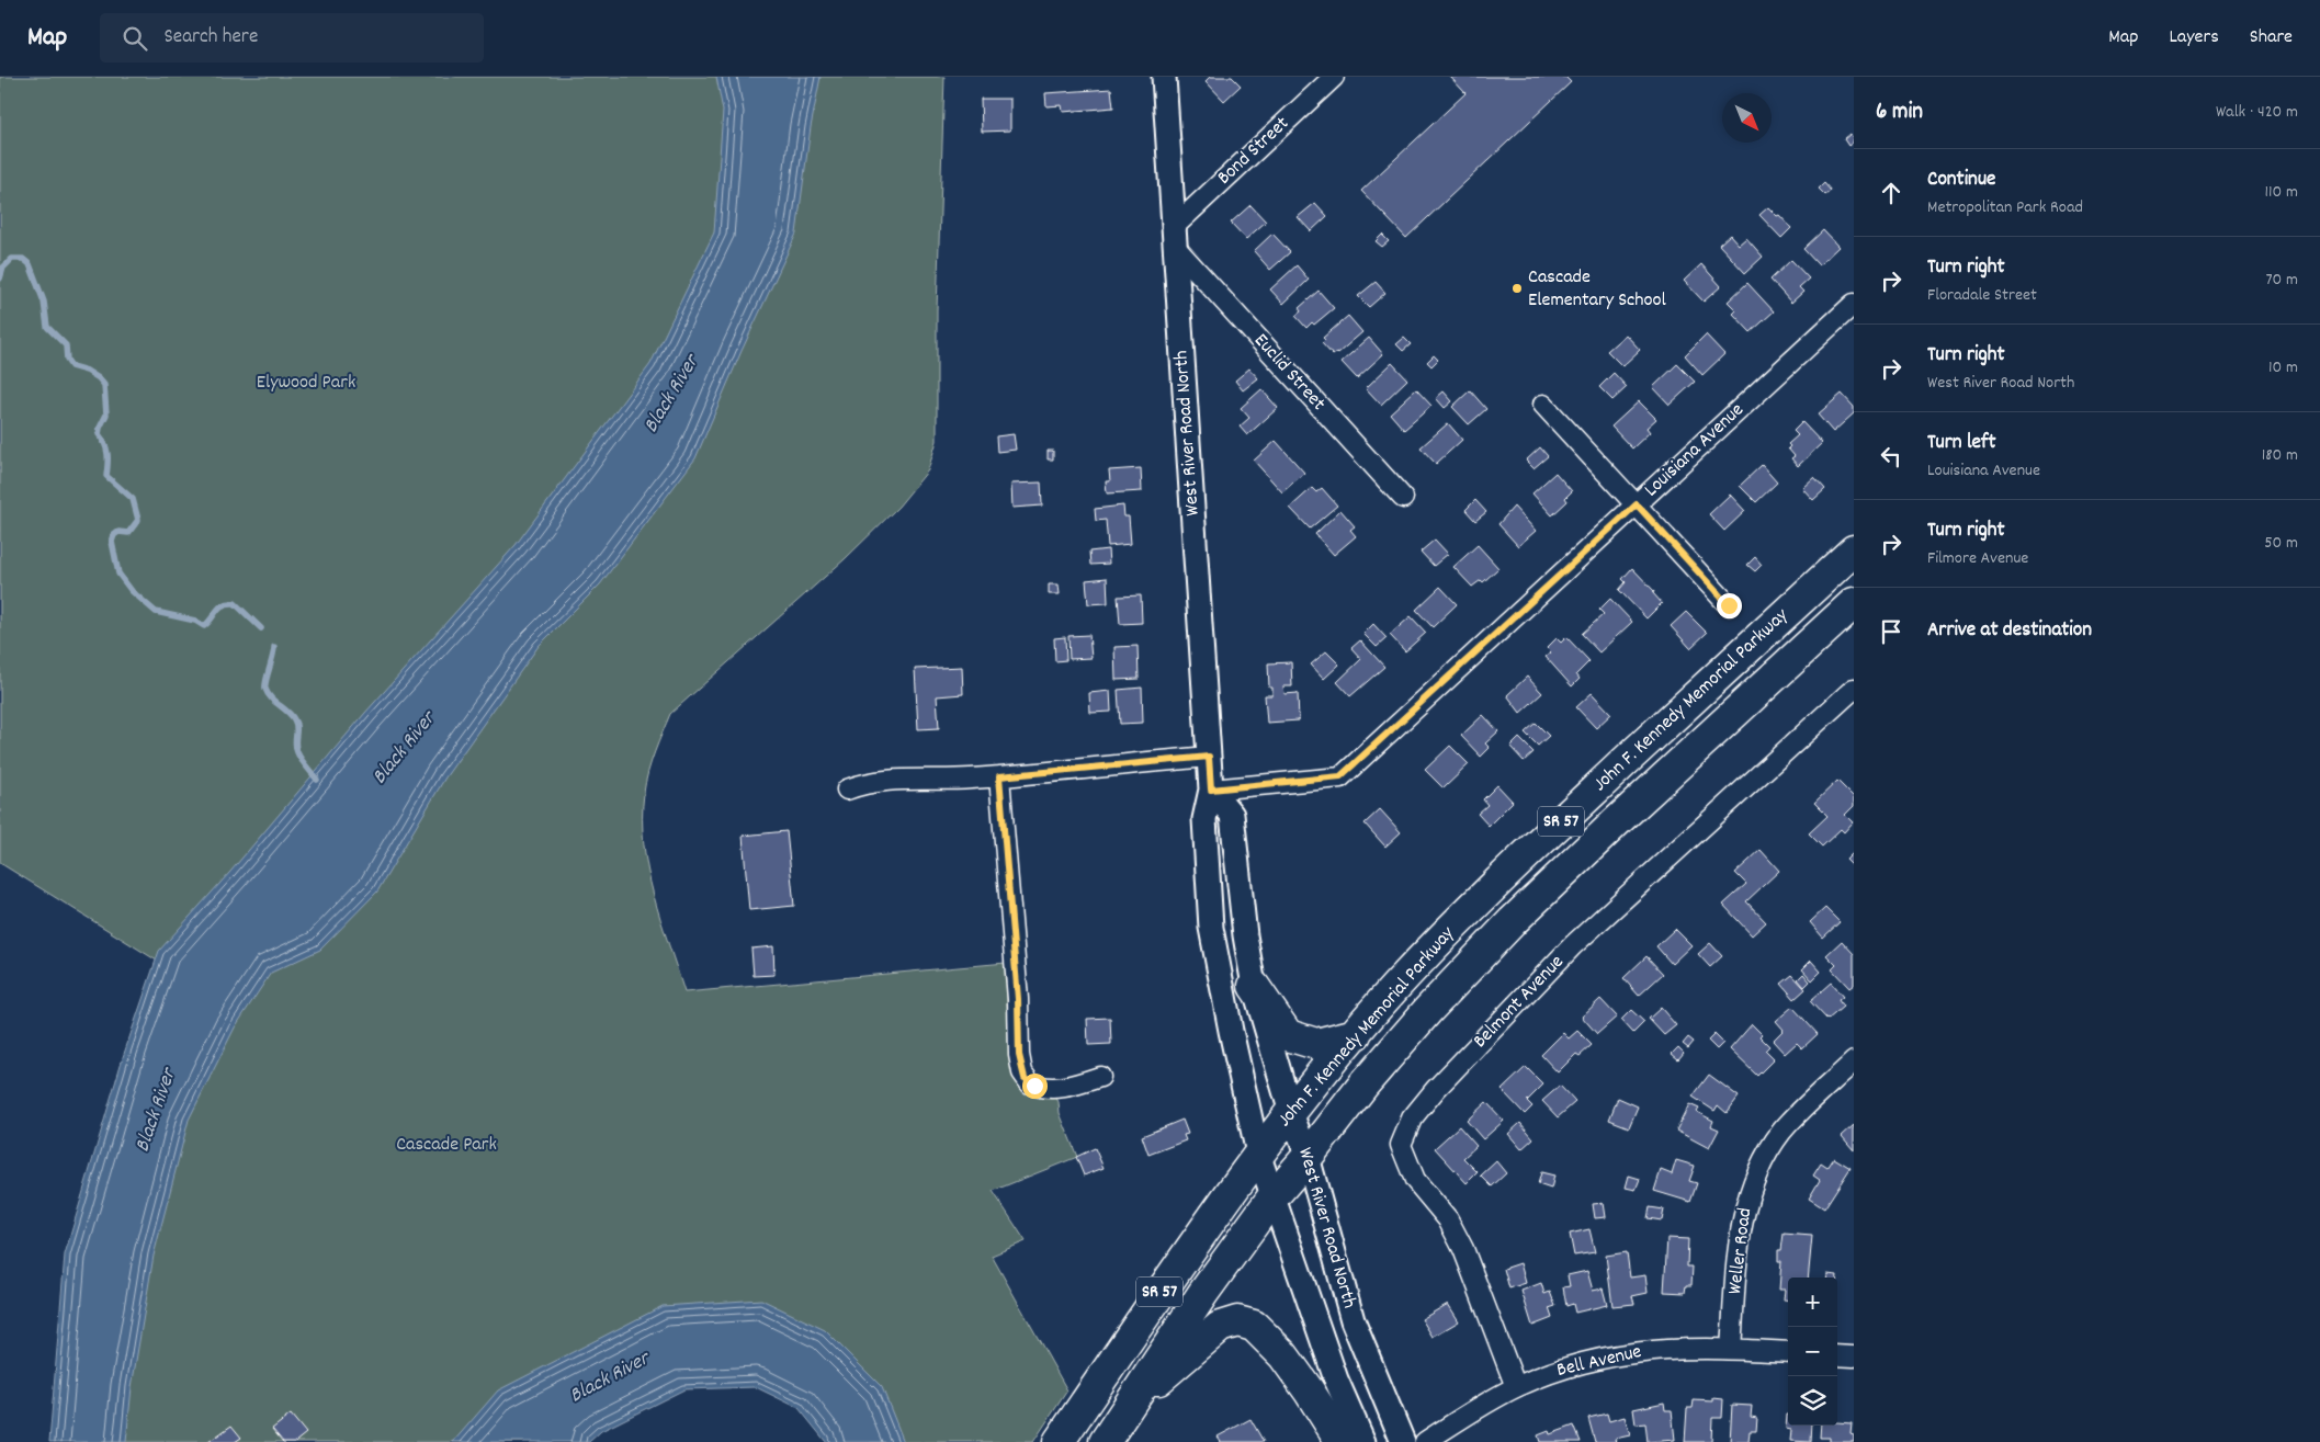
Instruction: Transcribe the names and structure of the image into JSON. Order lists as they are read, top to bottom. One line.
{"streets":{"highway":["John F. Kennedy Memorial Parkway","SR 57"],"street":["Bond Street","Euclid Street","West River Road North","Louisiana Avenue","Belmont Avenue","Weller Road","Bell Avenue"]},"crossings":[["Bond Street","Euclid Street"],["Bond Street","West River Road North"],["Euclid Street","West River Road North"],["West River Road North","Louisiana Avenue"],["West River Road North","John F. Kennedy Memorial Parkway"],["Belmont Avenue","Bell Avenue"],["Weller Road","Bell Avenue"]],"water":["Black River"],"parks":["Elywood Park","Cascade Park"],"places":["Cascade Elementary School"],"north":"bottom right","page":{"header":"Map","search":"Search here","nav":["Map","Layers","Share"],"heading":["6 min","Walk · 420 m"],"list":[["Continue","Metropolitan Park Road","110 m"],["Turn right","Floradale Street","70 m"],["Turn right","West River Road North","10 m"],["Turn left","Louisiana Avenue","180 m"],["Turn right","Filmore Avenue","50 m"],"Arrive at destination"],"map_buttons":["+","−"]}}
